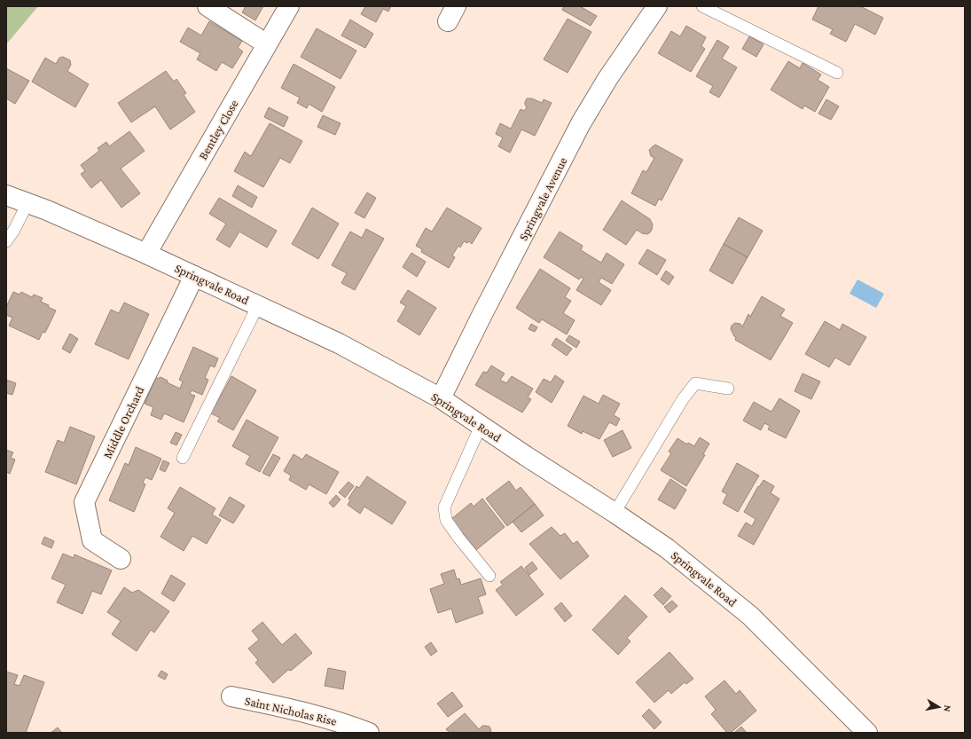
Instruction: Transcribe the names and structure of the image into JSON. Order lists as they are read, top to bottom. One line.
{"streets":{"street":["Bentley Close","Springvale Avenue","Springvale Road","Middle Orchard","Saint Nicholas Rise"]},"crossings":[["Bentley Close","Springvale Road"],["Springvale Avenue","Springvale Road"],["Springvale Road","Middle Orchard"]],"north":"right"}
